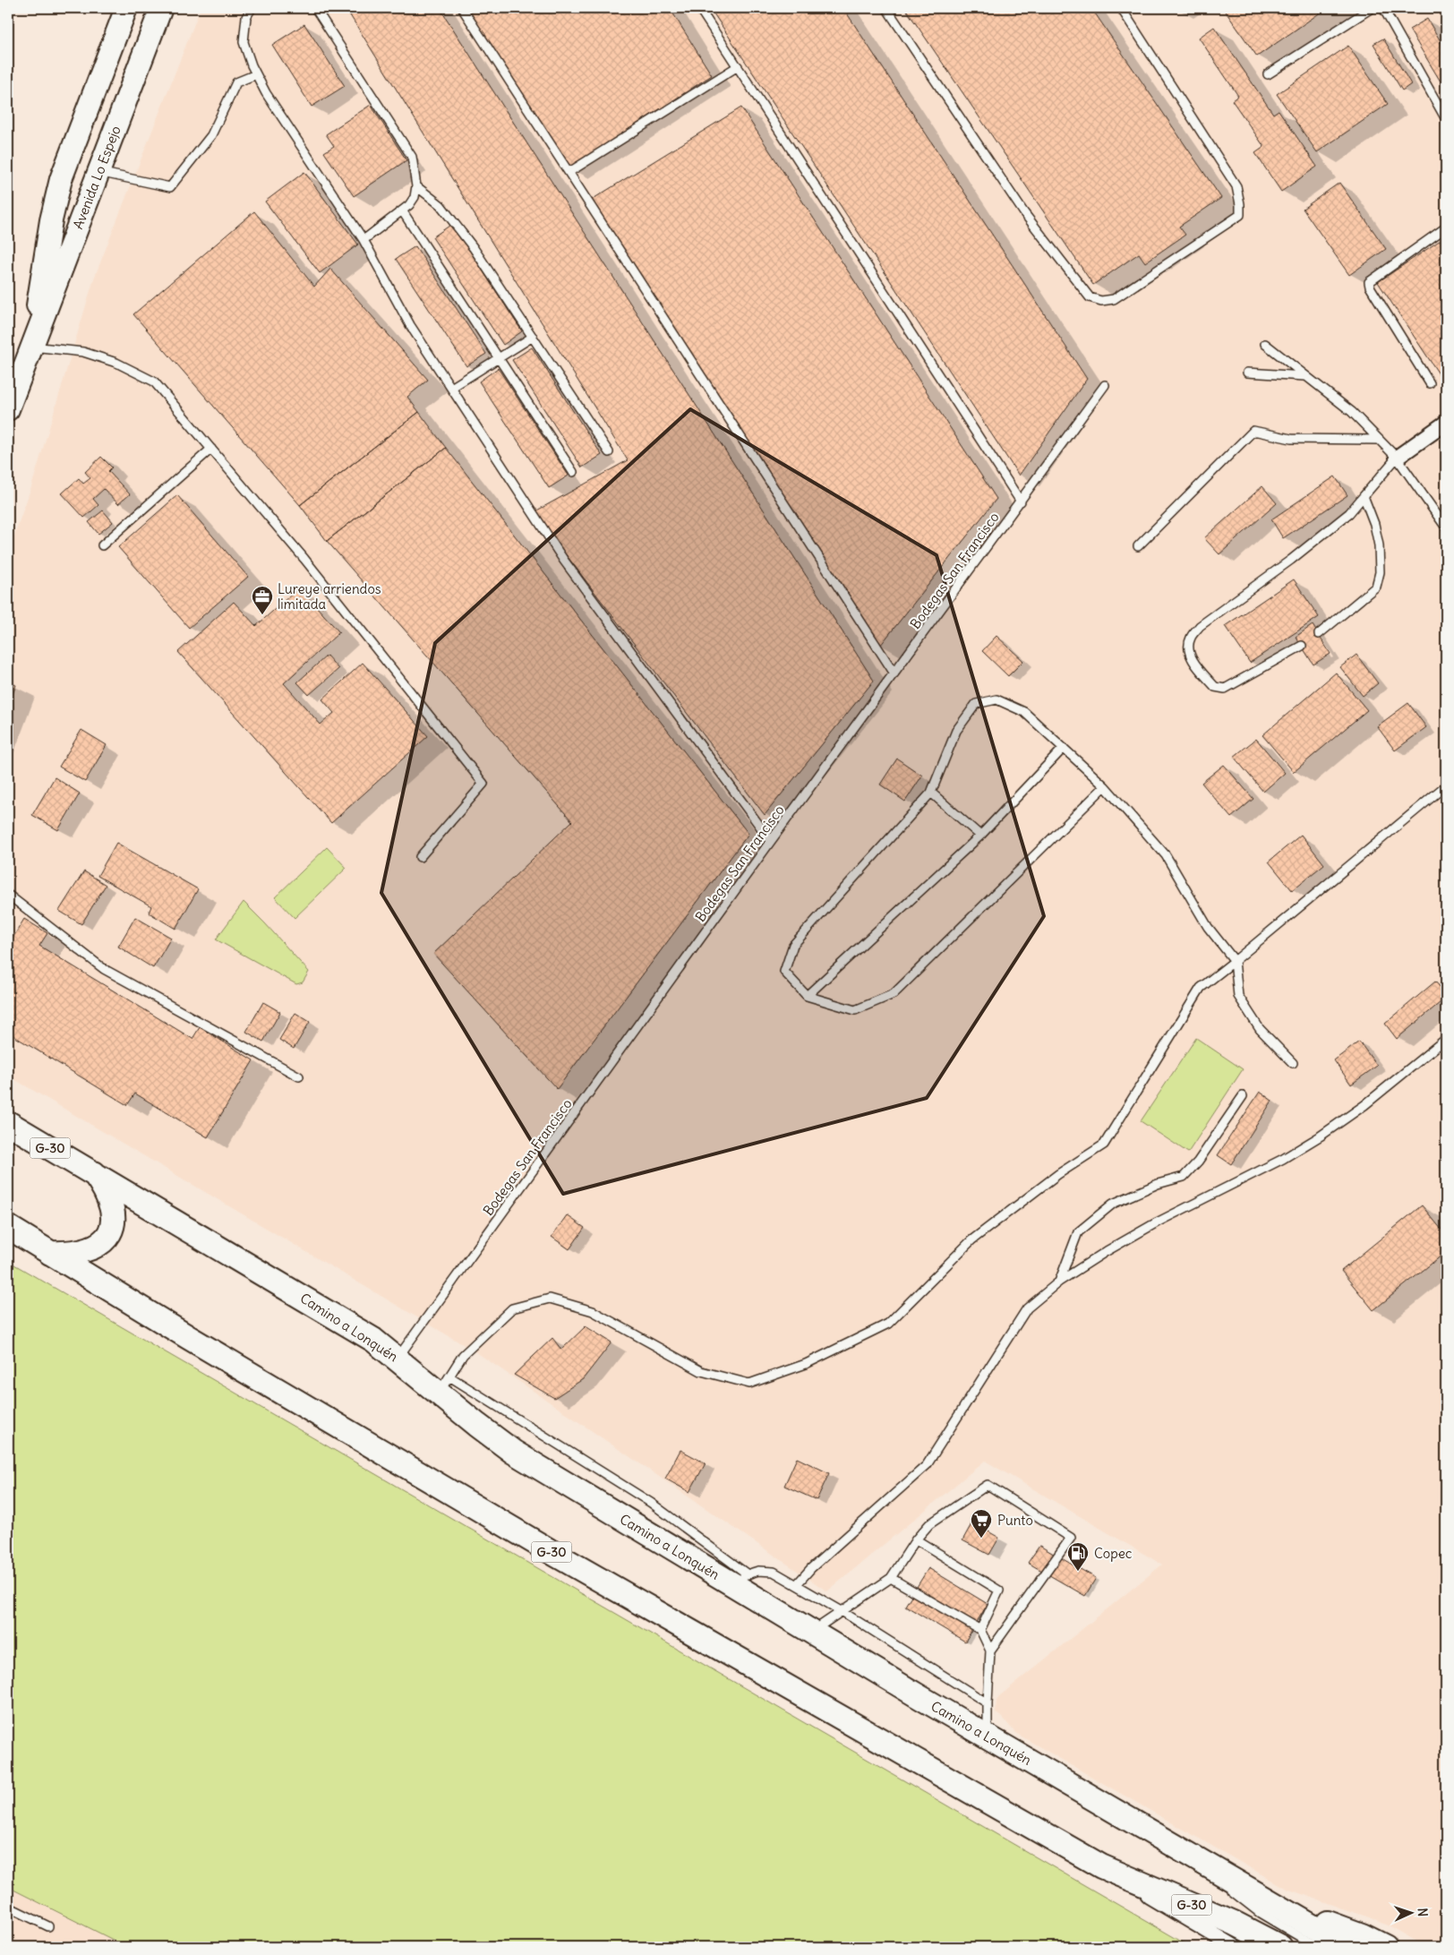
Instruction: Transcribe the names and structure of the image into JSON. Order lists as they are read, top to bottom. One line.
{"streets":{"main road":["Avenida Lo Espejo","G-30","Camino a Lonquén"],"lane":["Bodegas San Francisco"]},"crossings":[["Bodegas San Francisco","Camino a Lonquén"]],"places":{"office":["Lureye arriendos limitada"],"supermarket":["Punto"],"fuel station":["Copec"]},"north":"right"}
